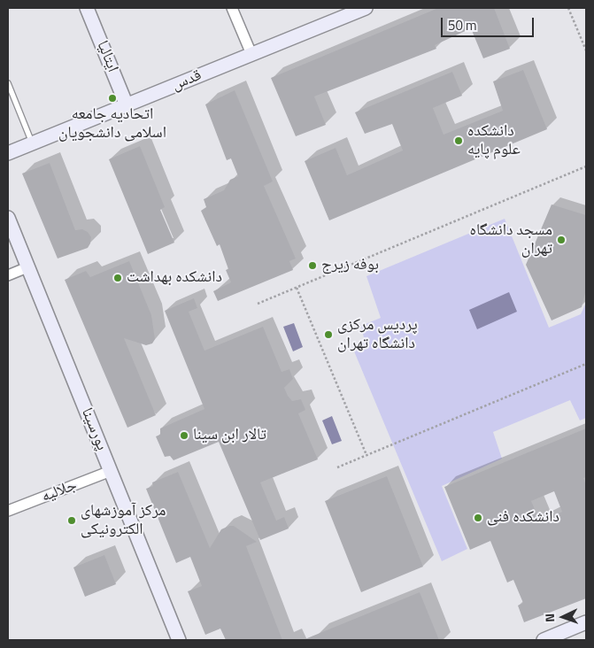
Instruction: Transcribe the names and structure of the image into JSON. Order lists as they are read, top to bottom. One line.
{"streets":{"street":["ایتالیا","قدس","پورسینا","جلالیه"]},"crossings":[["ایتالیا","قدس"],["پورسینا","جلالیه"]],"places":["اتحادیه جامعه اسلامی دانشجویان","دانشکده علوم پایه","مسجد دانشگاه تهران","بوفه زیرج","دانشکده بهداشت","پردیس مرکزی دانشگاه‌ تهران","تالار ابن سینا","دانشکده فنی","مرکز آموزشهای الکترونیکی"],"scale_bar":"50 m","north":"left"}
